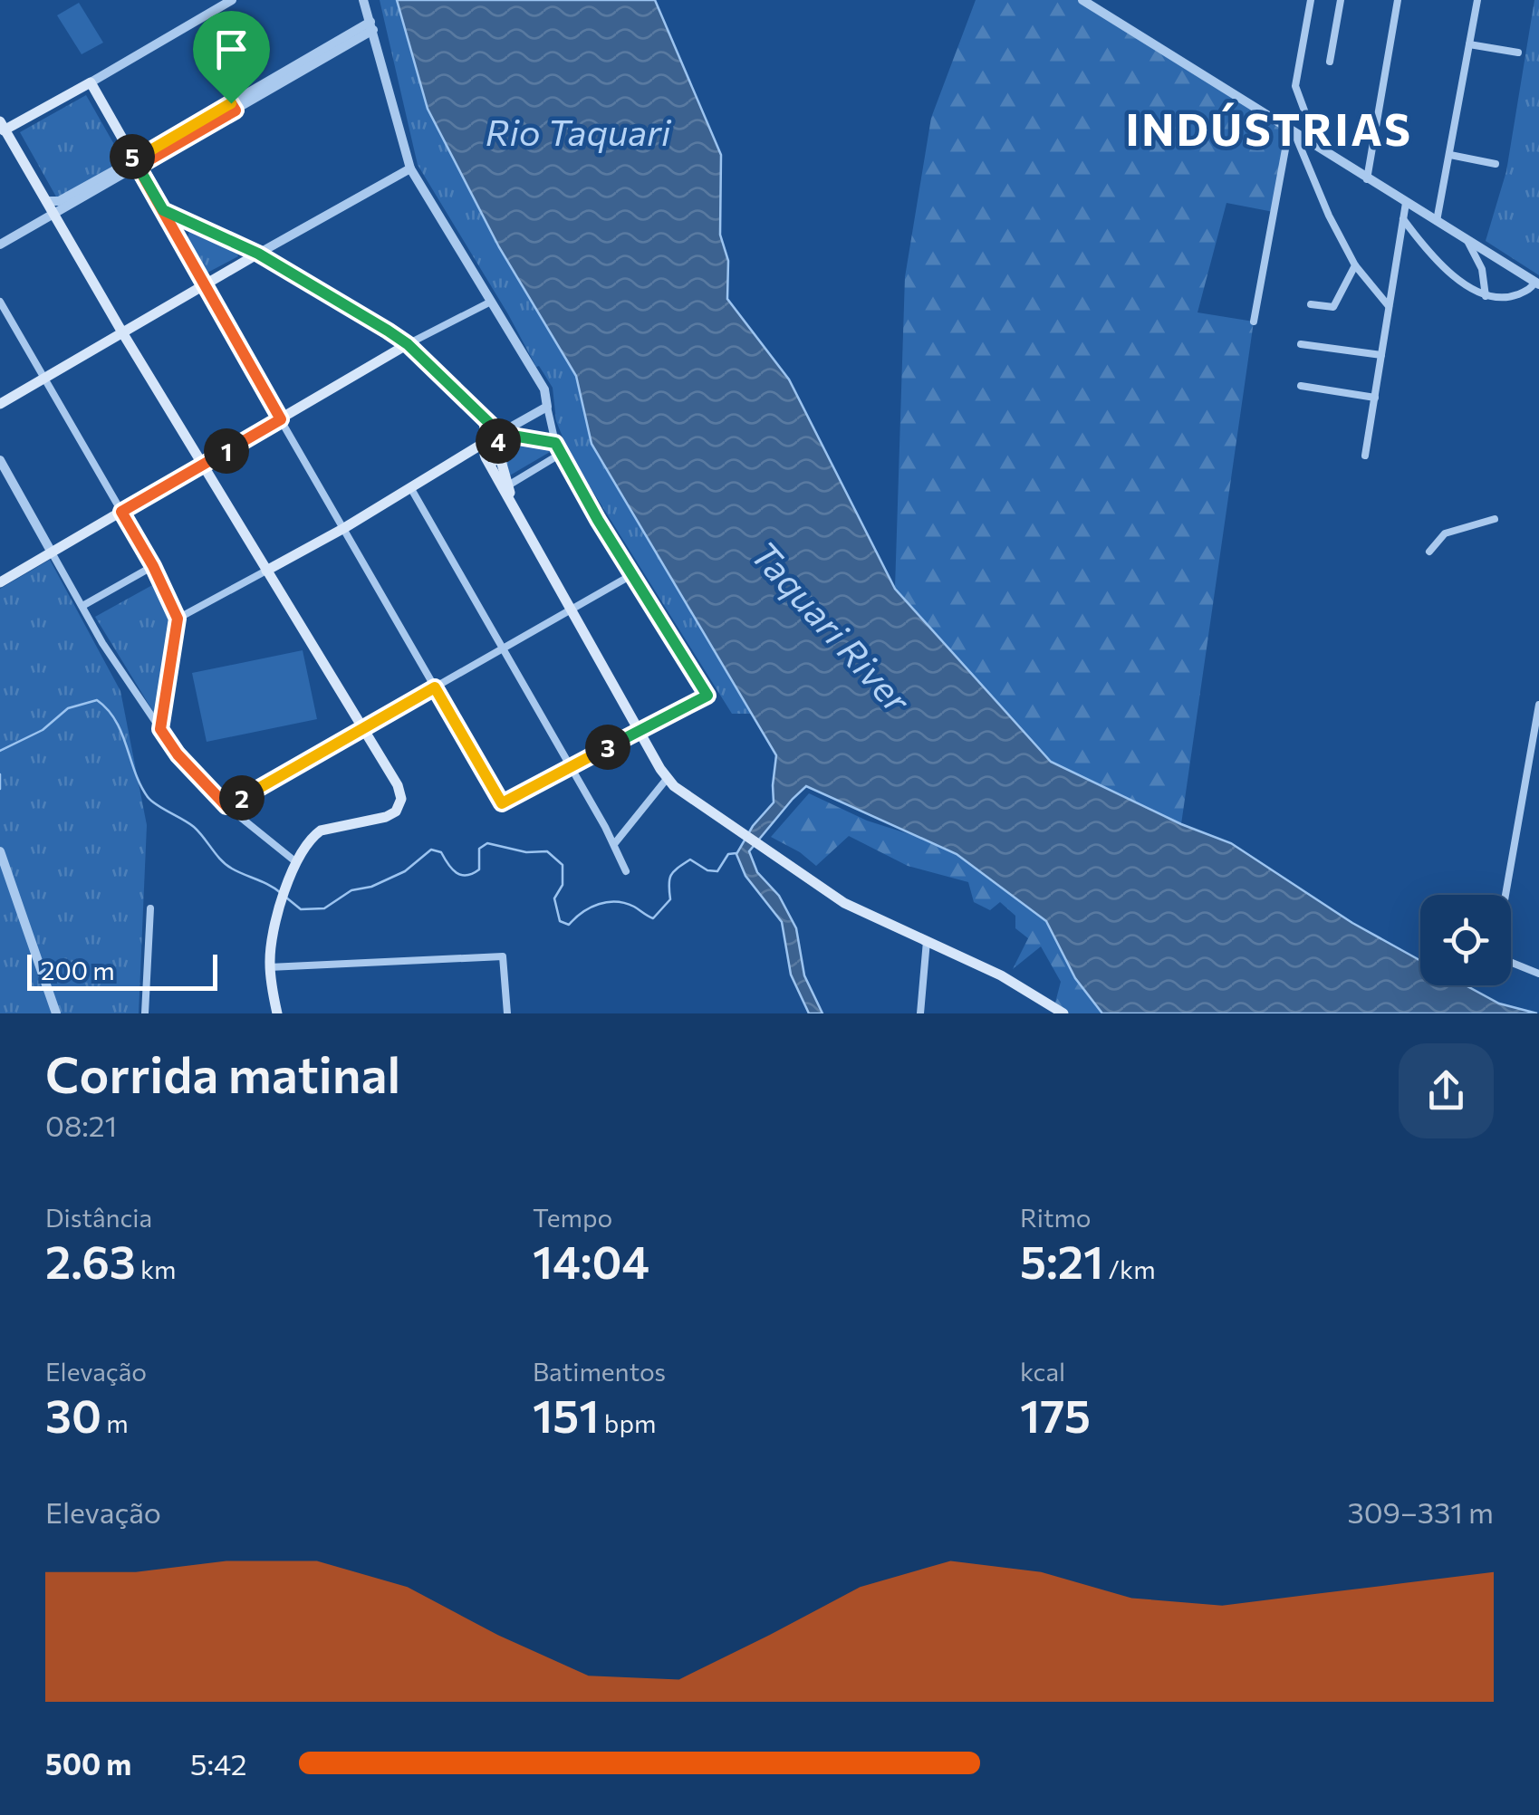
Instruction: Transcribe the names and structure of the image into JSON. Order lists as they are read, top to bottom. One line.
{"districts":["INDÚSTRIAS"],"water":["Rio Taquari","Taquari River"],"scale_bar":"200 m","page":{"pins":["5","4","1","3","2"],"scale":"200 m","heading":["Corrida matinal","08:21"],"stats":[["Distância","2.63 km"],["Tempo","14:04"],["Ritmo","5:21 /km"],["Elevação","30 m"],["Batimentos","151 bpm"],["kcal","175"]],"chart":["Elevação","309–331 m"],"list":[{"name":"500 m","note":"5:42"}]}}
